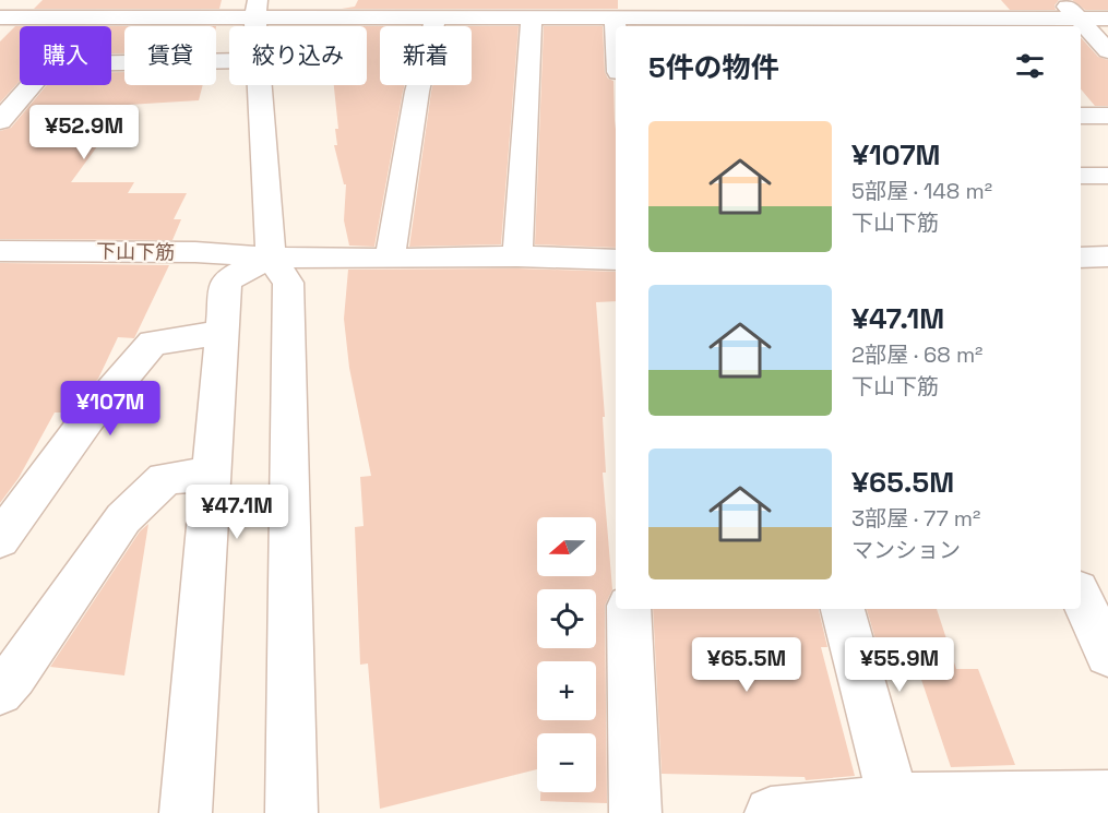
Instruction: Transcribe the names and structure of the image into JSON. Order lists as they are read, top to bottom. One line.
{"streets":{"street":["下山下筋"]},"north":"left","page":{"chip":["購入","賃貸","絞り込み","新着"],"heading":"5件の物件","price":["¥52.9M","¥107M","¥47.1M","¥65.5M","¥55.9M"],"list":[{"name":"¥107M","note":"5部屋 · 148 m² · 下山下筋"},{"name":"¥47.1M","note":"2部屋 · 68 m² · 下山下筋"},{"name":"¥65.5M","note":"3部屋 · 77 m² · マンション"}],"map_buttons":["+","−"]}}
